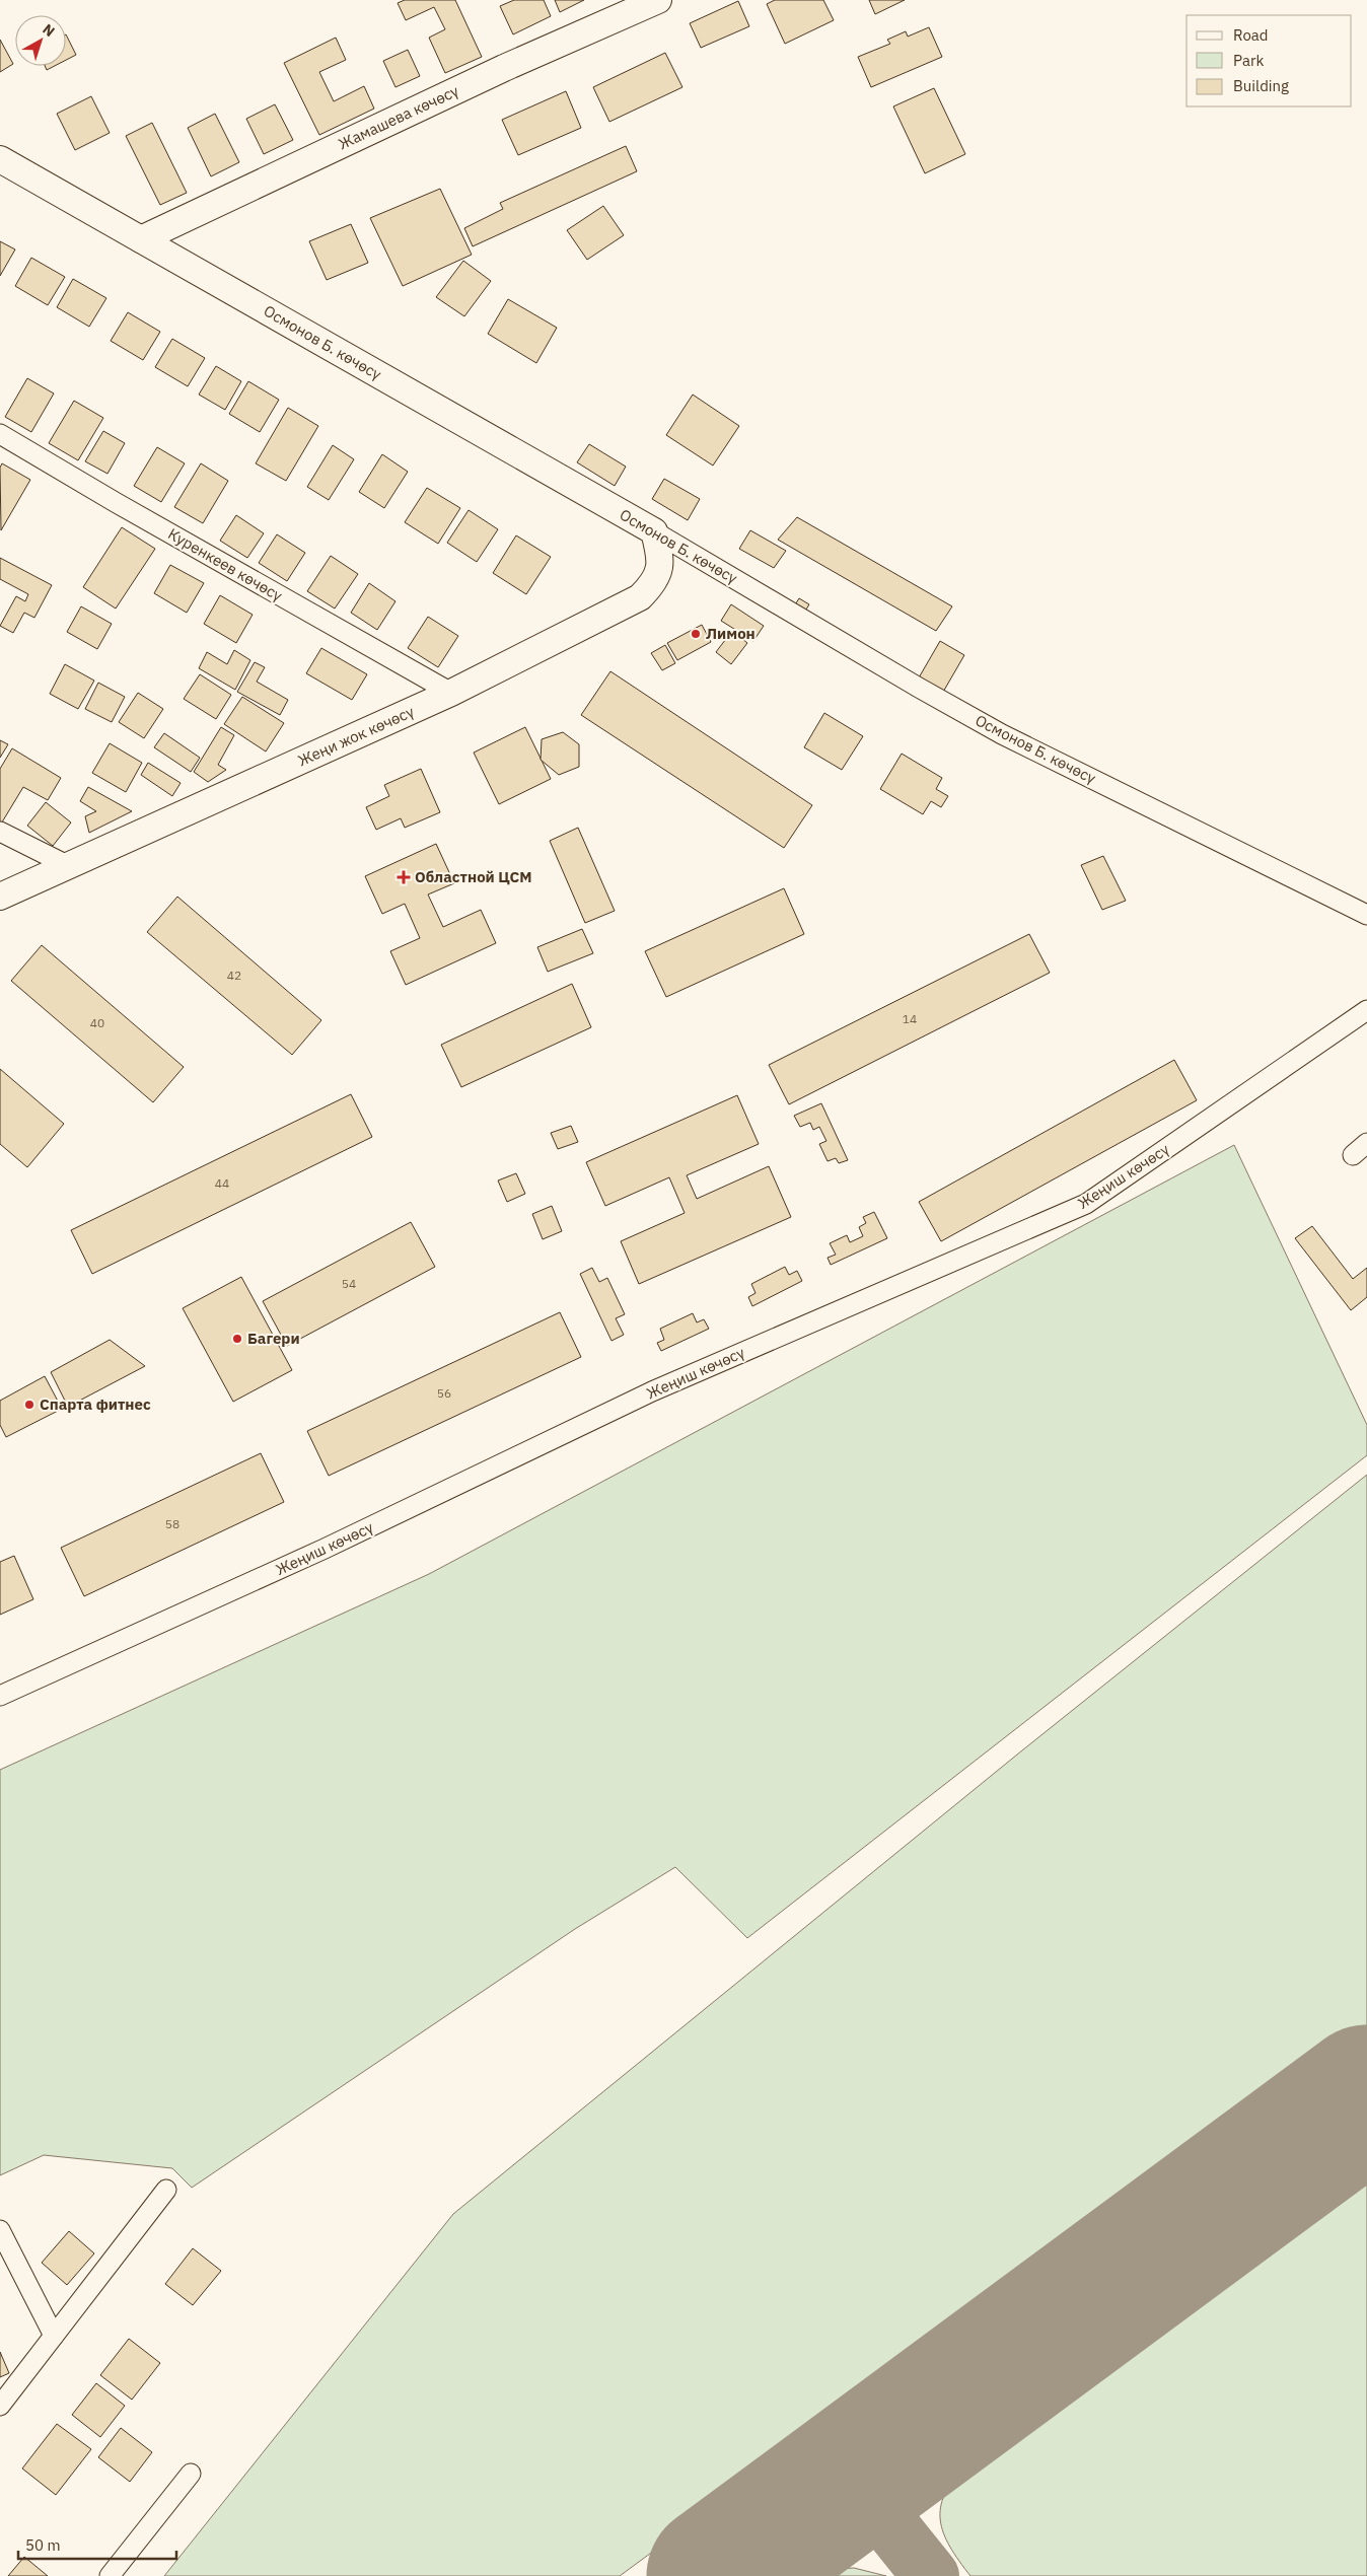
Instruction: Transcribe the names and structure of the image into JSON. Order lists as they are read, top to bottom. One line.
{"streets":{"main road":["Жамашева көчөсү","Осмонов Б. көчөсү","Жеңи жок көчөсү"],"street":["Куренкеев көчөсү","Жеңиш көчөсү"]},"crossings":[["Жамашева көчөсү","Осмонов Б. көчөсү"],["Осмонов Б. көчөсү","Жеңи жок көчөсү"],["Куренкеев көчөсү","Жеңи жок көчөсү"]],"places":{"other":["Лимон","Багери","Спарта фитнес"],"health":["Областной ЦСМ"]},"house_numbers":["42","14","40","44","54","56","58"],"legend":["Road","Park","Building"],"scale_bar":"50 m","north":"top right"}
